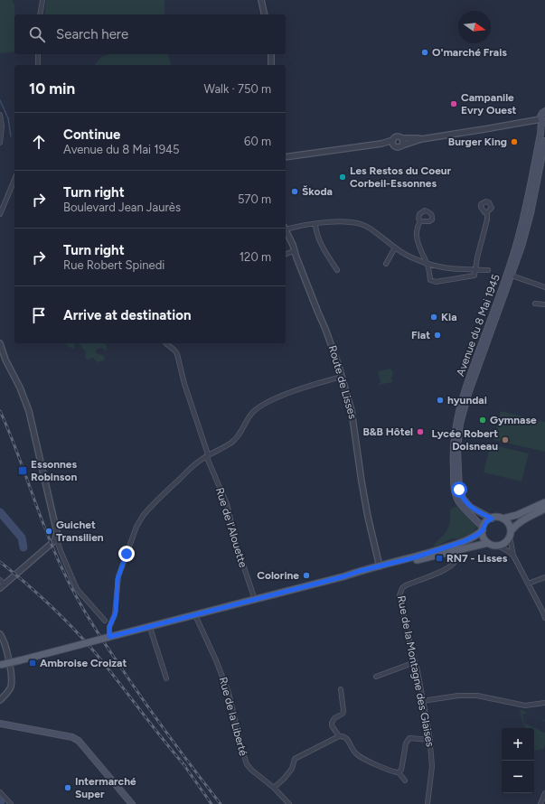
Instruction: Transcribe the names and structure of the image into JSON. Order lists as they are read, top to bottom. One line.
{"streets":{"main road":["Avenue du 8 Mai 1945"],"street":["Route de Lisses","Rue de l'Alouette","Rue de la Montagne des Glaises","Rue de la Liberté"]},"places":{"other":["O'marché Frais","Campanile Evry Ouest","Burger King","Les Restos du Coeur Corbeil-Essonnes","Škoda","Kia","Fiat","hyundai","Gymnase","B&B Hôtel","Lycée Robert Doisneau","Guichet Transilien","Colorine","Intermarché Super"],"transit":["Essonnes Robinson","RN7 - Lisses","Ambroise Croizat"]},"north":"right","page":{"search":"Search here","heading":["10 min","Walk · 750 m"],"list":[["Continue","Avenue du 8 Mai 1945","60 m"],["Turn right","Boulevard Jean Jaurès","570 m"],["Turn right","Rue Robert Spinedi","120 m"],"Arrive at destination"],"map_buttons":["+","−"]}}
